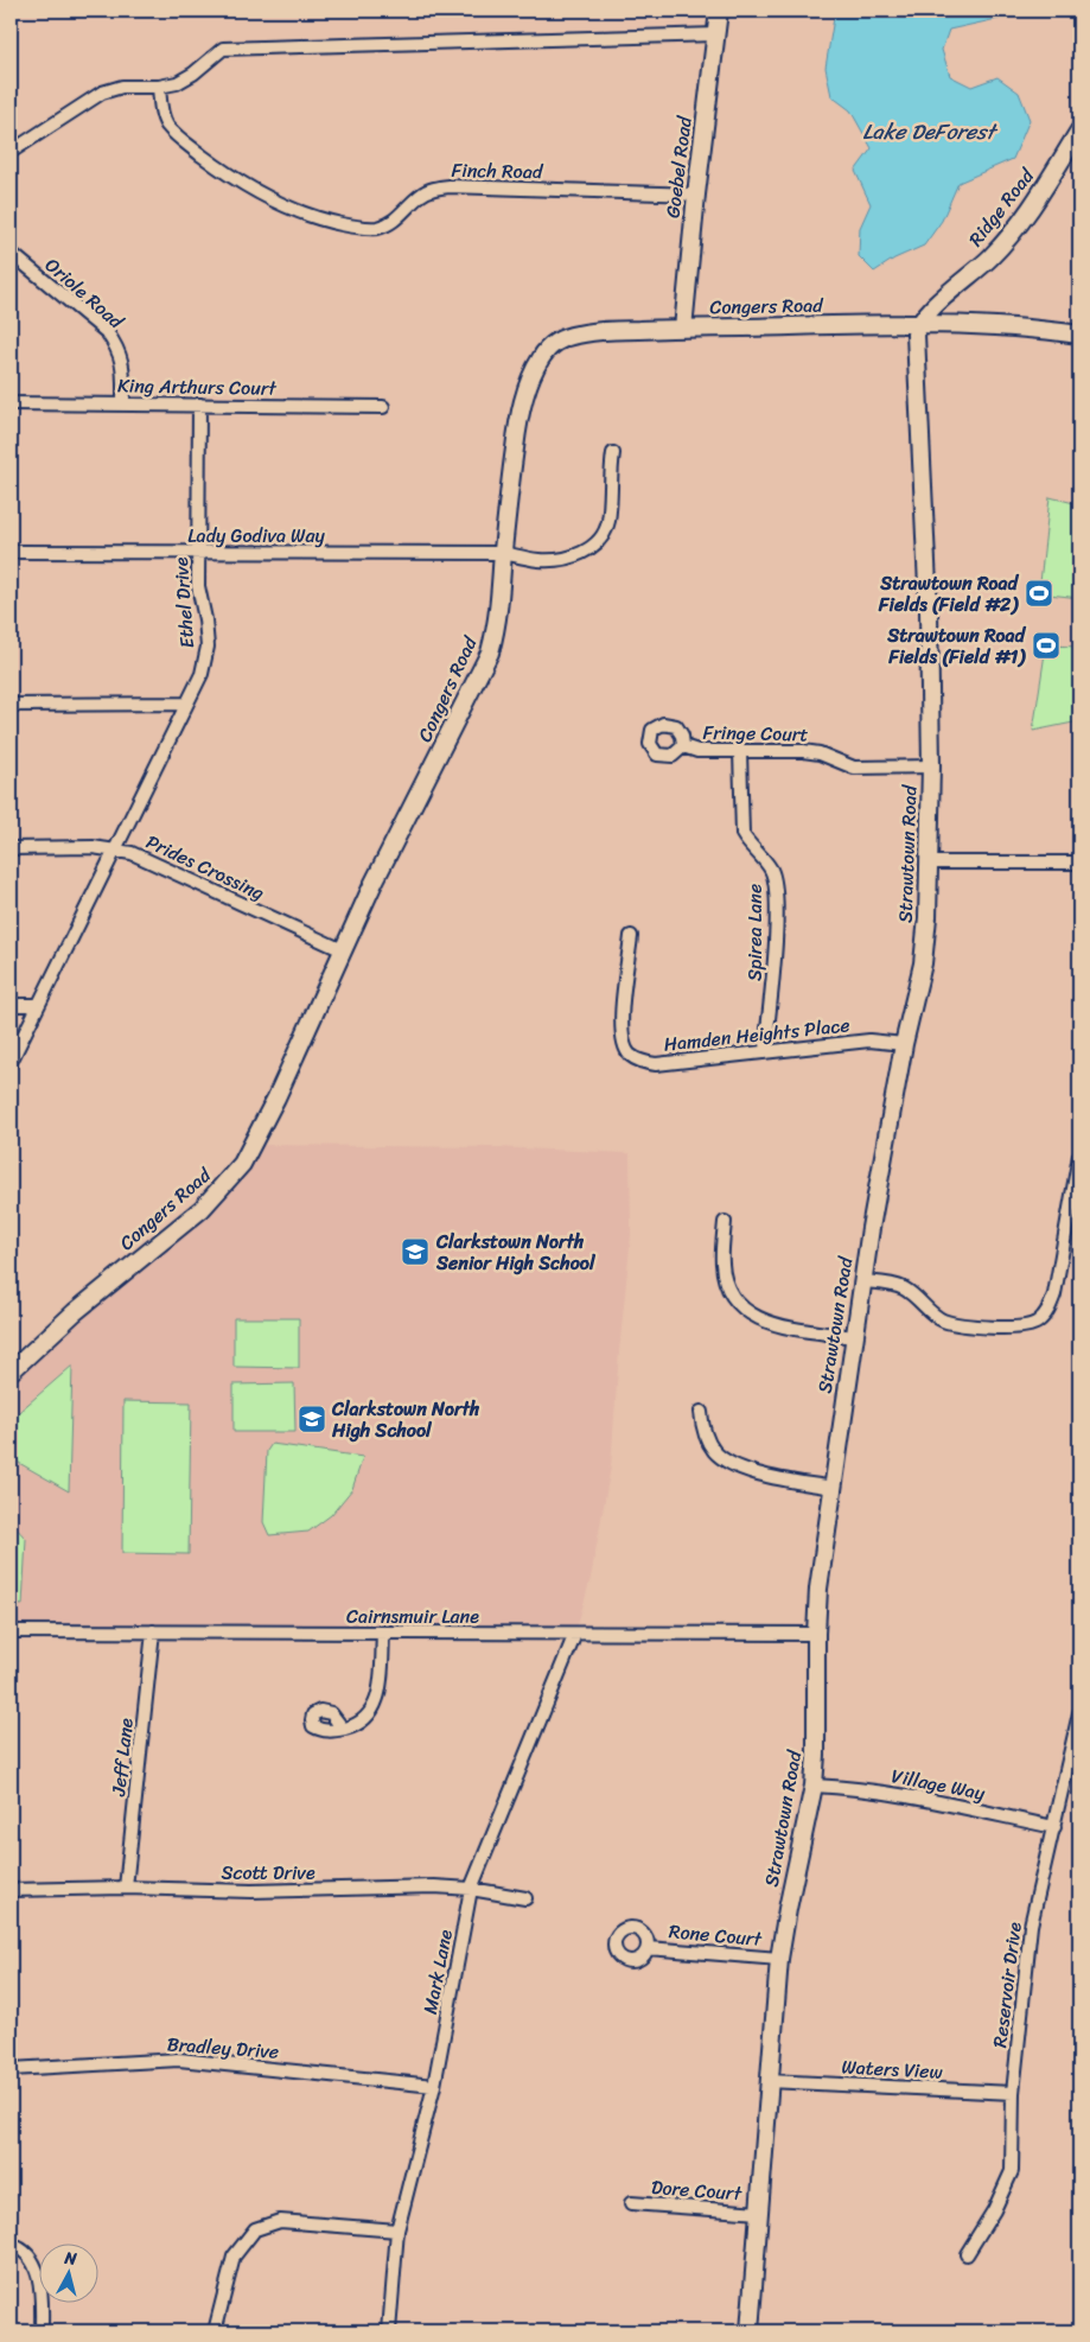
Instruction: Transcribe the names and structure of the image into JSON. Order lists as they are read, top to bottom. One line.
{"streets":{"street":["Goebel Road","Finch Road","Ridge Road","Oriole Road","Congers Road","King Arthurs Court","Lady Godiva Way","Ethel Drive","Fringe Court","Strawtown Road","Prides Crossing","Spirea Lane","Hamden Heights Place","Cairnsmuir Lane","Jeff Lane","Village Way","Scott Drive","Rone Court","Mark Lane","Reservoir Drive","Bradley Drive","Waters View","Dore Court"]},"crossings":[["Goebel Road","Finch Road"],["Goebel Road","Congers Road"],["Ridge Road","Congers Road"],["Ridge Road","Strawtown Road"],["Oriole Road","King Arthurs Court"],["Congers Road","Lady Godiva Way"],["Congers Road","Strawtown Road"],["Congers Road","Prides Crossing"],["King Arthurs Court","Ethel Drive"],["Lady Godiva Way","Ethel Drive"],["Ethel Drive","Prides Crossing"],["Fringe Court","Strawtown Road"],["Fringe Court","Spirea Lane"],["Strawtown Road","Hamden Heights Place"],["Strawtown Road","Cairnsmuir Lane"],["Strawtown Road","Village Way"],["Strawtown Road","Rone Court"],["Strawtown Road","Waters View"],["Strawtown Road","Dore Court"],["Spirea Lane","Hamden Heights Place"],["Cairnsmuir Lane","Jeff Lane"],["Cairnsmuir Lane","Mark Lane"],["Jeff Lane","Scott Drive"],["Village Way","Reservoir Drive"],["Scott Drive","Mark Lane"],["Mark Lane","Bradley Drive"],["Reservoir Drive","Waters View"]],"water":["Lake DeForest"],"places":{"sports":["Strawtown Road Fields (Field #2)","Strawtown Road Fields (Field #1)"],"school or university":["Clarkstown North Senior High School","Clarkstown North High School"]},"north":"top"}
